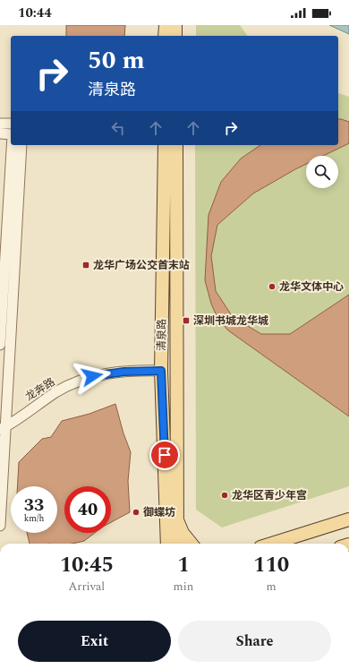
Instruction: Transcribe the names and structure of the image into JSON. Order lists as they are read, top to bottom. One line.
{"streets":{"main road":["清泉路"],"street":["龙奔路"]},"crossings":[["清泉路","龙奔路"]],"places":{"transit":["龙华广场公交首末站","深圳书城龙华城"],"other":["龙华文体中心","龙华区青少年宫","御蝶坊"]},"page":{"status":"10:44","turn":["50 m","清泉路"],"speed":"33 km/h","limit":"40","eta":["10:45","Arrival","1","min","110","m"],"buttons":["Exit","Share"]}}
